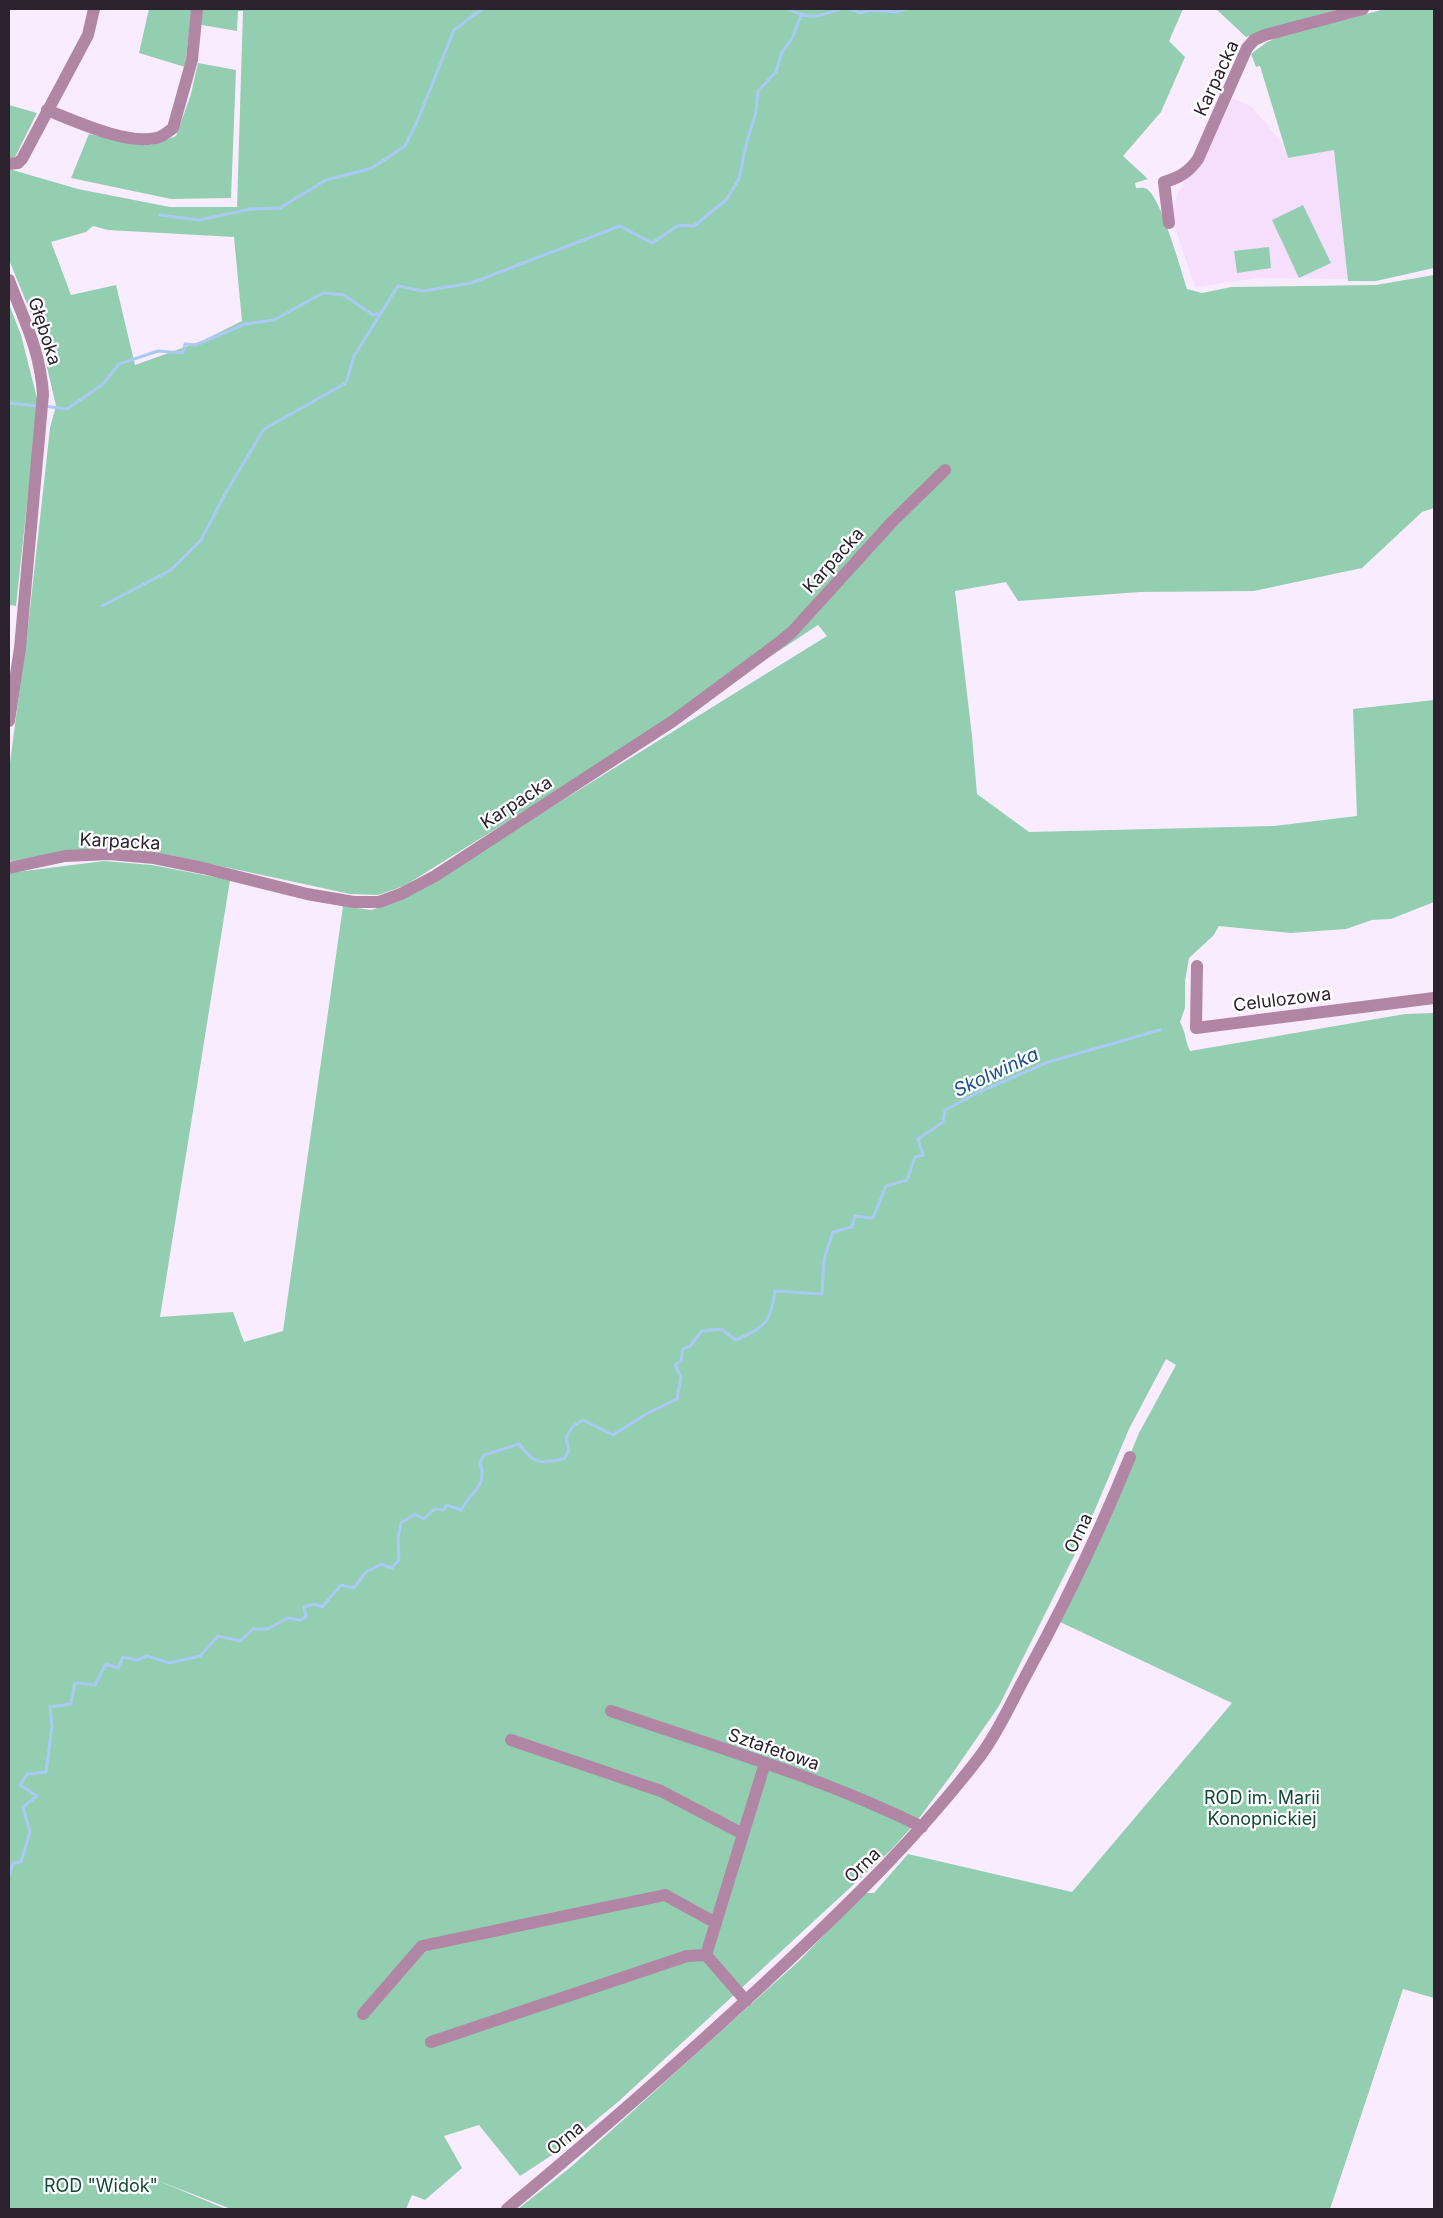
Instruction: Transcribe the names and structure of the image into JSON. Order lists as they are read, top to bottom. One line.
{"streets":{"street":["Karpacka","Głęboka","Celulozowa","Orna","Sztafetowa"]},"crossings":[["Orna","Sztafetowa"]],"water":["Skolwinka"],"parks":["ROD im. Marii Konopnickiej","ROD \"Widok\""]}
